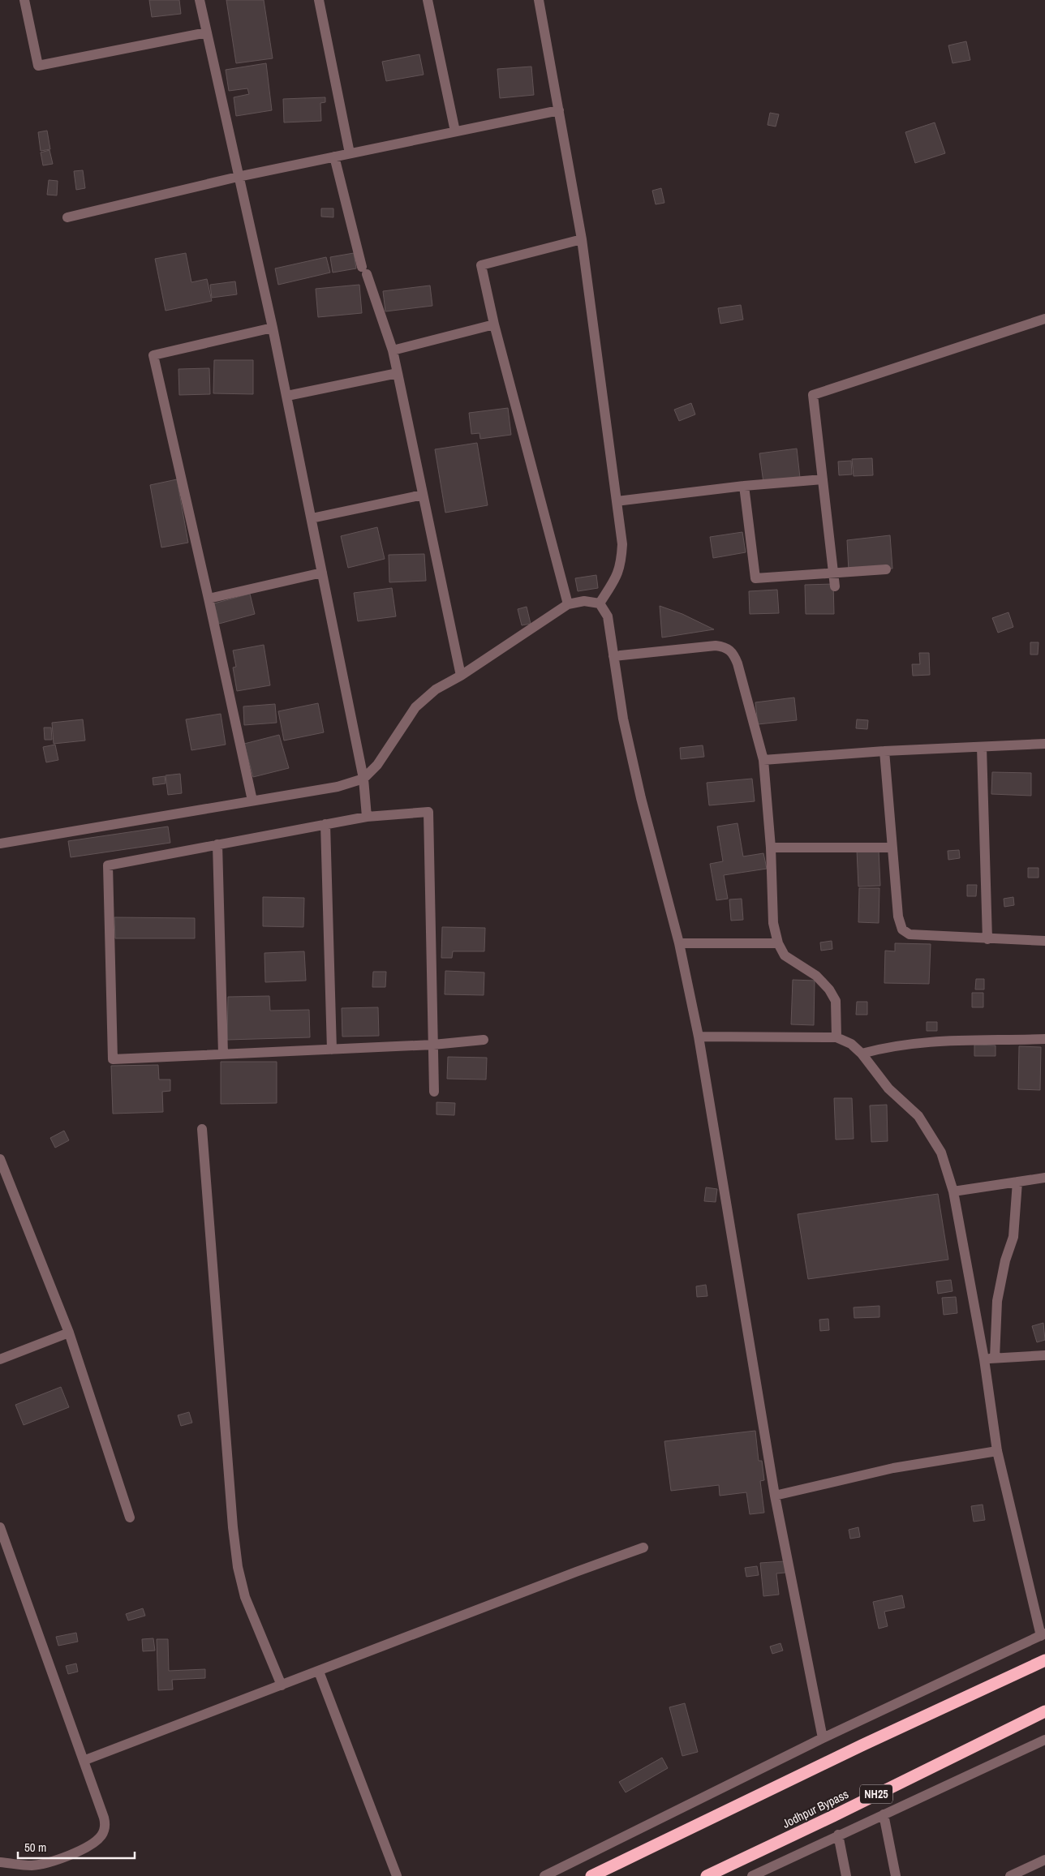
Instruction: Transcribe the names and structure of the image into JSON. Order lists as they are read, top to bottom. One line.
{"streets":{"highway":["NH25","Jodhpur Bypass"]},"scale_bar":"50 m"}
